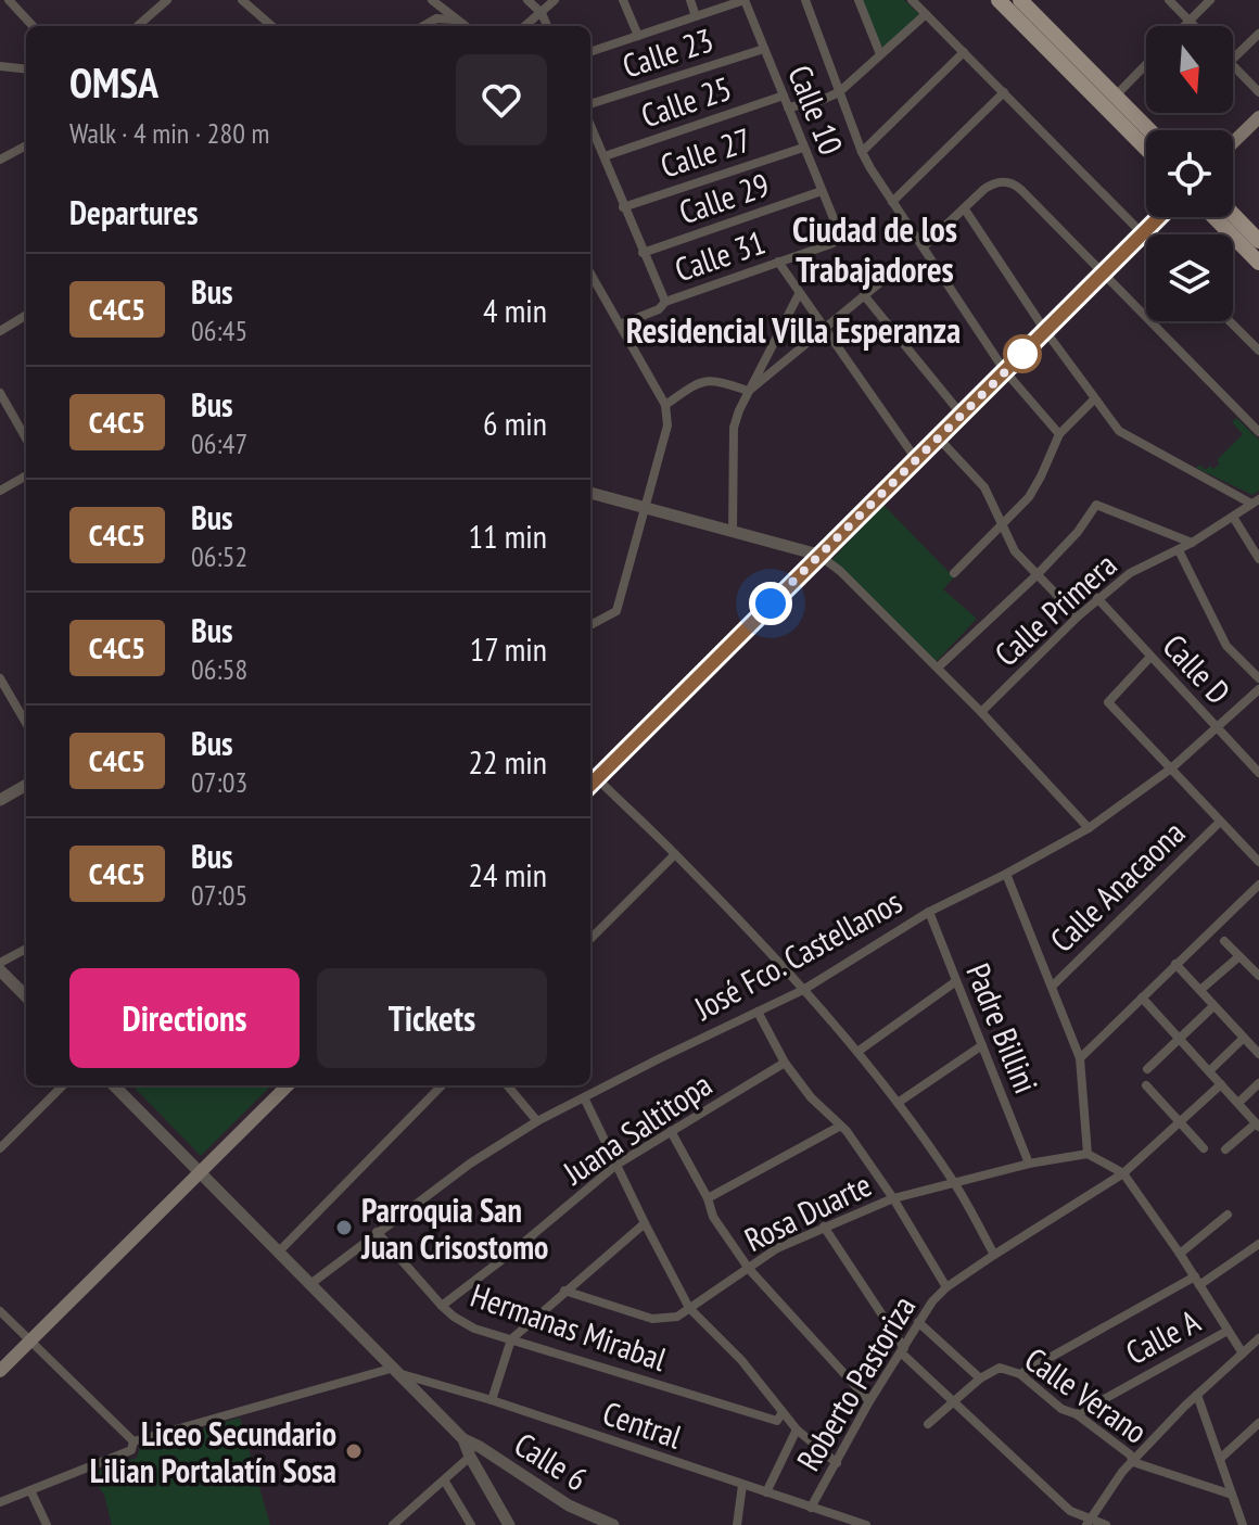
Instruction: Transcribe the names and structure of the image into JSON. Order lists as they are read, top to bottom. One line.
{"streets":{"street":["Calle 23","Calle 25","Calle 10","Calle 27","Calle 29","Calle 31","Calle Primera","Calle D","Calle Anacaona","José Fco. Castellanos","Padre Billini","Juana Saltitopa","Rosa Duarte","Hermanas Mirabal","Calle A","Roberto Pastoriza","Calle Verano","Central","Calle 6"]},"crossings":[["Calle 23","Calle 10"],["Calle 25","Calle 10"],["Calle 10","Calle 27"],["Calle 10","Calle 29"],["Calle 10","Calle 31"],["Calle Primera","Calle D"],["Calle D","José Fco. Castellanos"],["José Fco. Castellanos","Padre Billini"],["José Fco. Castellanos","Hermanas Mirabal"],["Padre Billini","Rosa Duarte"],["Juana Saltitopa","Hermanas Mirabal"],["Calle A","Calle Verano"],["Roberto Pastoriza","Central"]],"districts":["Ciudad de los Trabajadores","Residencial Villa Esperanza"],"places":["Parroquia San Juan Crisostomo","Liceo Secundario Lilian Portalatín Sosa"],"lines":["bus line C4C5"],"north":"bottom","page":{"heading":[["OMSA","Walk · 4 min · 280 m"],"Departures"],"list":[{"mark":"C4C5","name":"Bus","note":"06:45","value":"4 min"},{"mark":"C4C5","name":"Bus","note":"06:47","value":"6 min"},{"mark":"C4C5","name":"Bus","note":"06:52","value":"11 min"},{"mark":"C4C5","name":"Bus","note":"06:58","value":"17 min"},{"mark":"C4C5","name":"Bus","note":"07:03","value":"22 min"},{"mark":"C4C5","name":"Bus","note":"07:05","value":"24 min"}],"buttons":["Directions","Tickets"]}}
